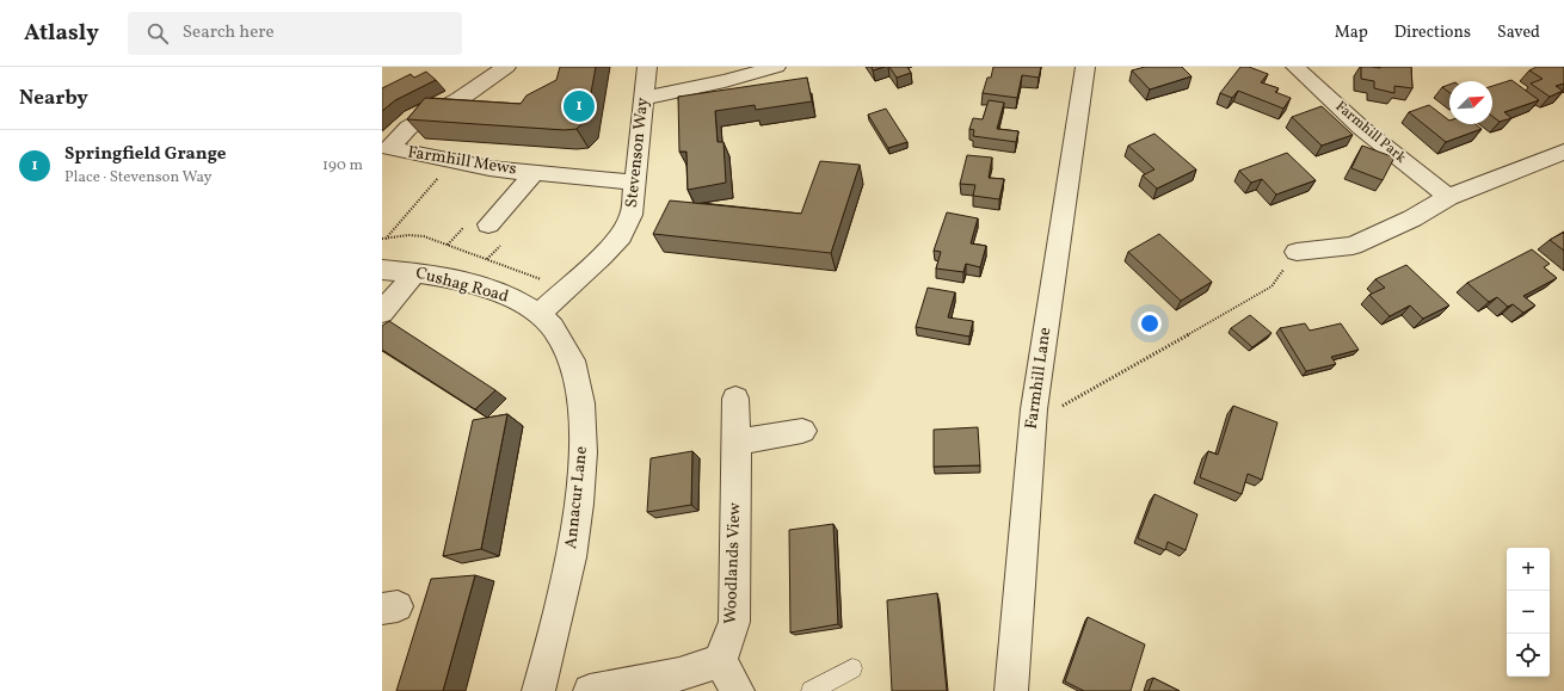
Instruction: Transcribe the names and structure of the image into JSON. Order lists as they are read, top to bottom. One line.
{"streets":{"street":["Farmhill Park","Stevenson Way","Farmhill Mews","Cushag Road","Farmhill Lane","Annacur Lane","Woodlands View"]},"crossings":[["Stevenson Way","Farmhill Mews"],["Stevenson Way","Cushag Road"],["Stevenson Way","Annacur Lane"],["Cushag Road","Annacur Lane"]],"north":"top right","page":{"header":"Atlasly","search":"Search here","nav":["Map","Directions","Saved"],"heading":"Nearby","pins":"1","list":[{"mark":"1","name":"Springfield Grange","note":"Place · Stevenson Way","value":"190 m"}],"map_buttons":["+","−"]}}
